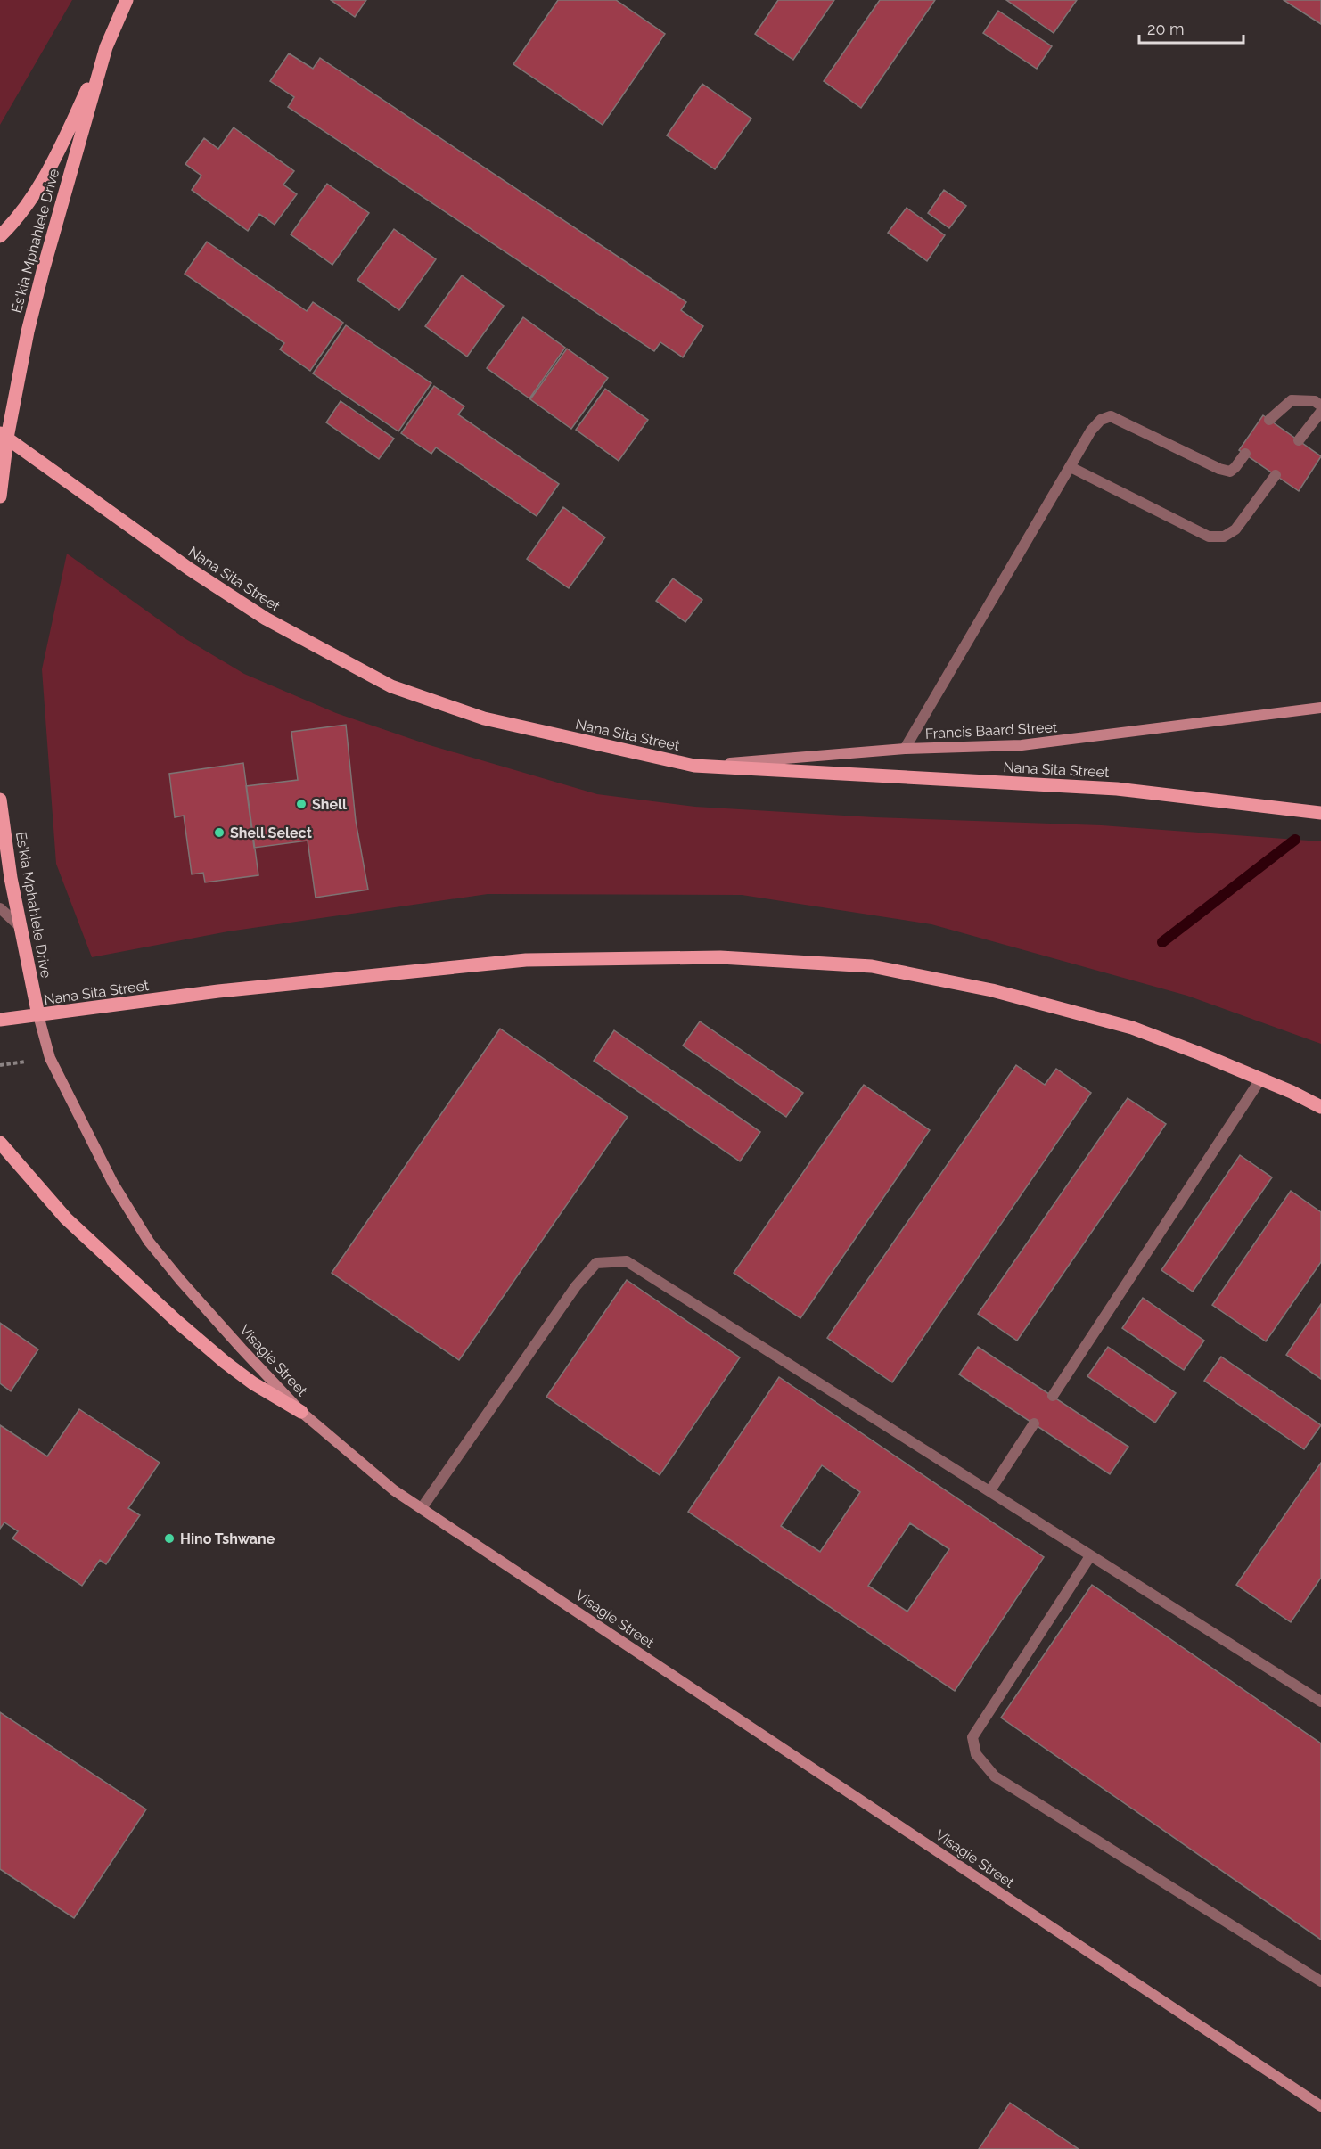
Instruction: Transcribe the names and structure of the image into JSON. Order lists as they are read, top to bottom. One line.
{"streets":{"main road":["Es'kia Mphahlele Drive","Nana Sita Street"],"street":["Francis Baard Street","Visagie Street"]},"crossings":[["Es'kia Mphahlele Drive","Nana Sita Street"],["Es'kia Mphahlele Drive","Visagie Street"],["Nana Sita Street","Francis Baard Street"],["Nana Sita Street","Visagie Street"]],"places":["Shell","Shell Select","Hino Tshwane"],"scale_bar":"20 m"}
